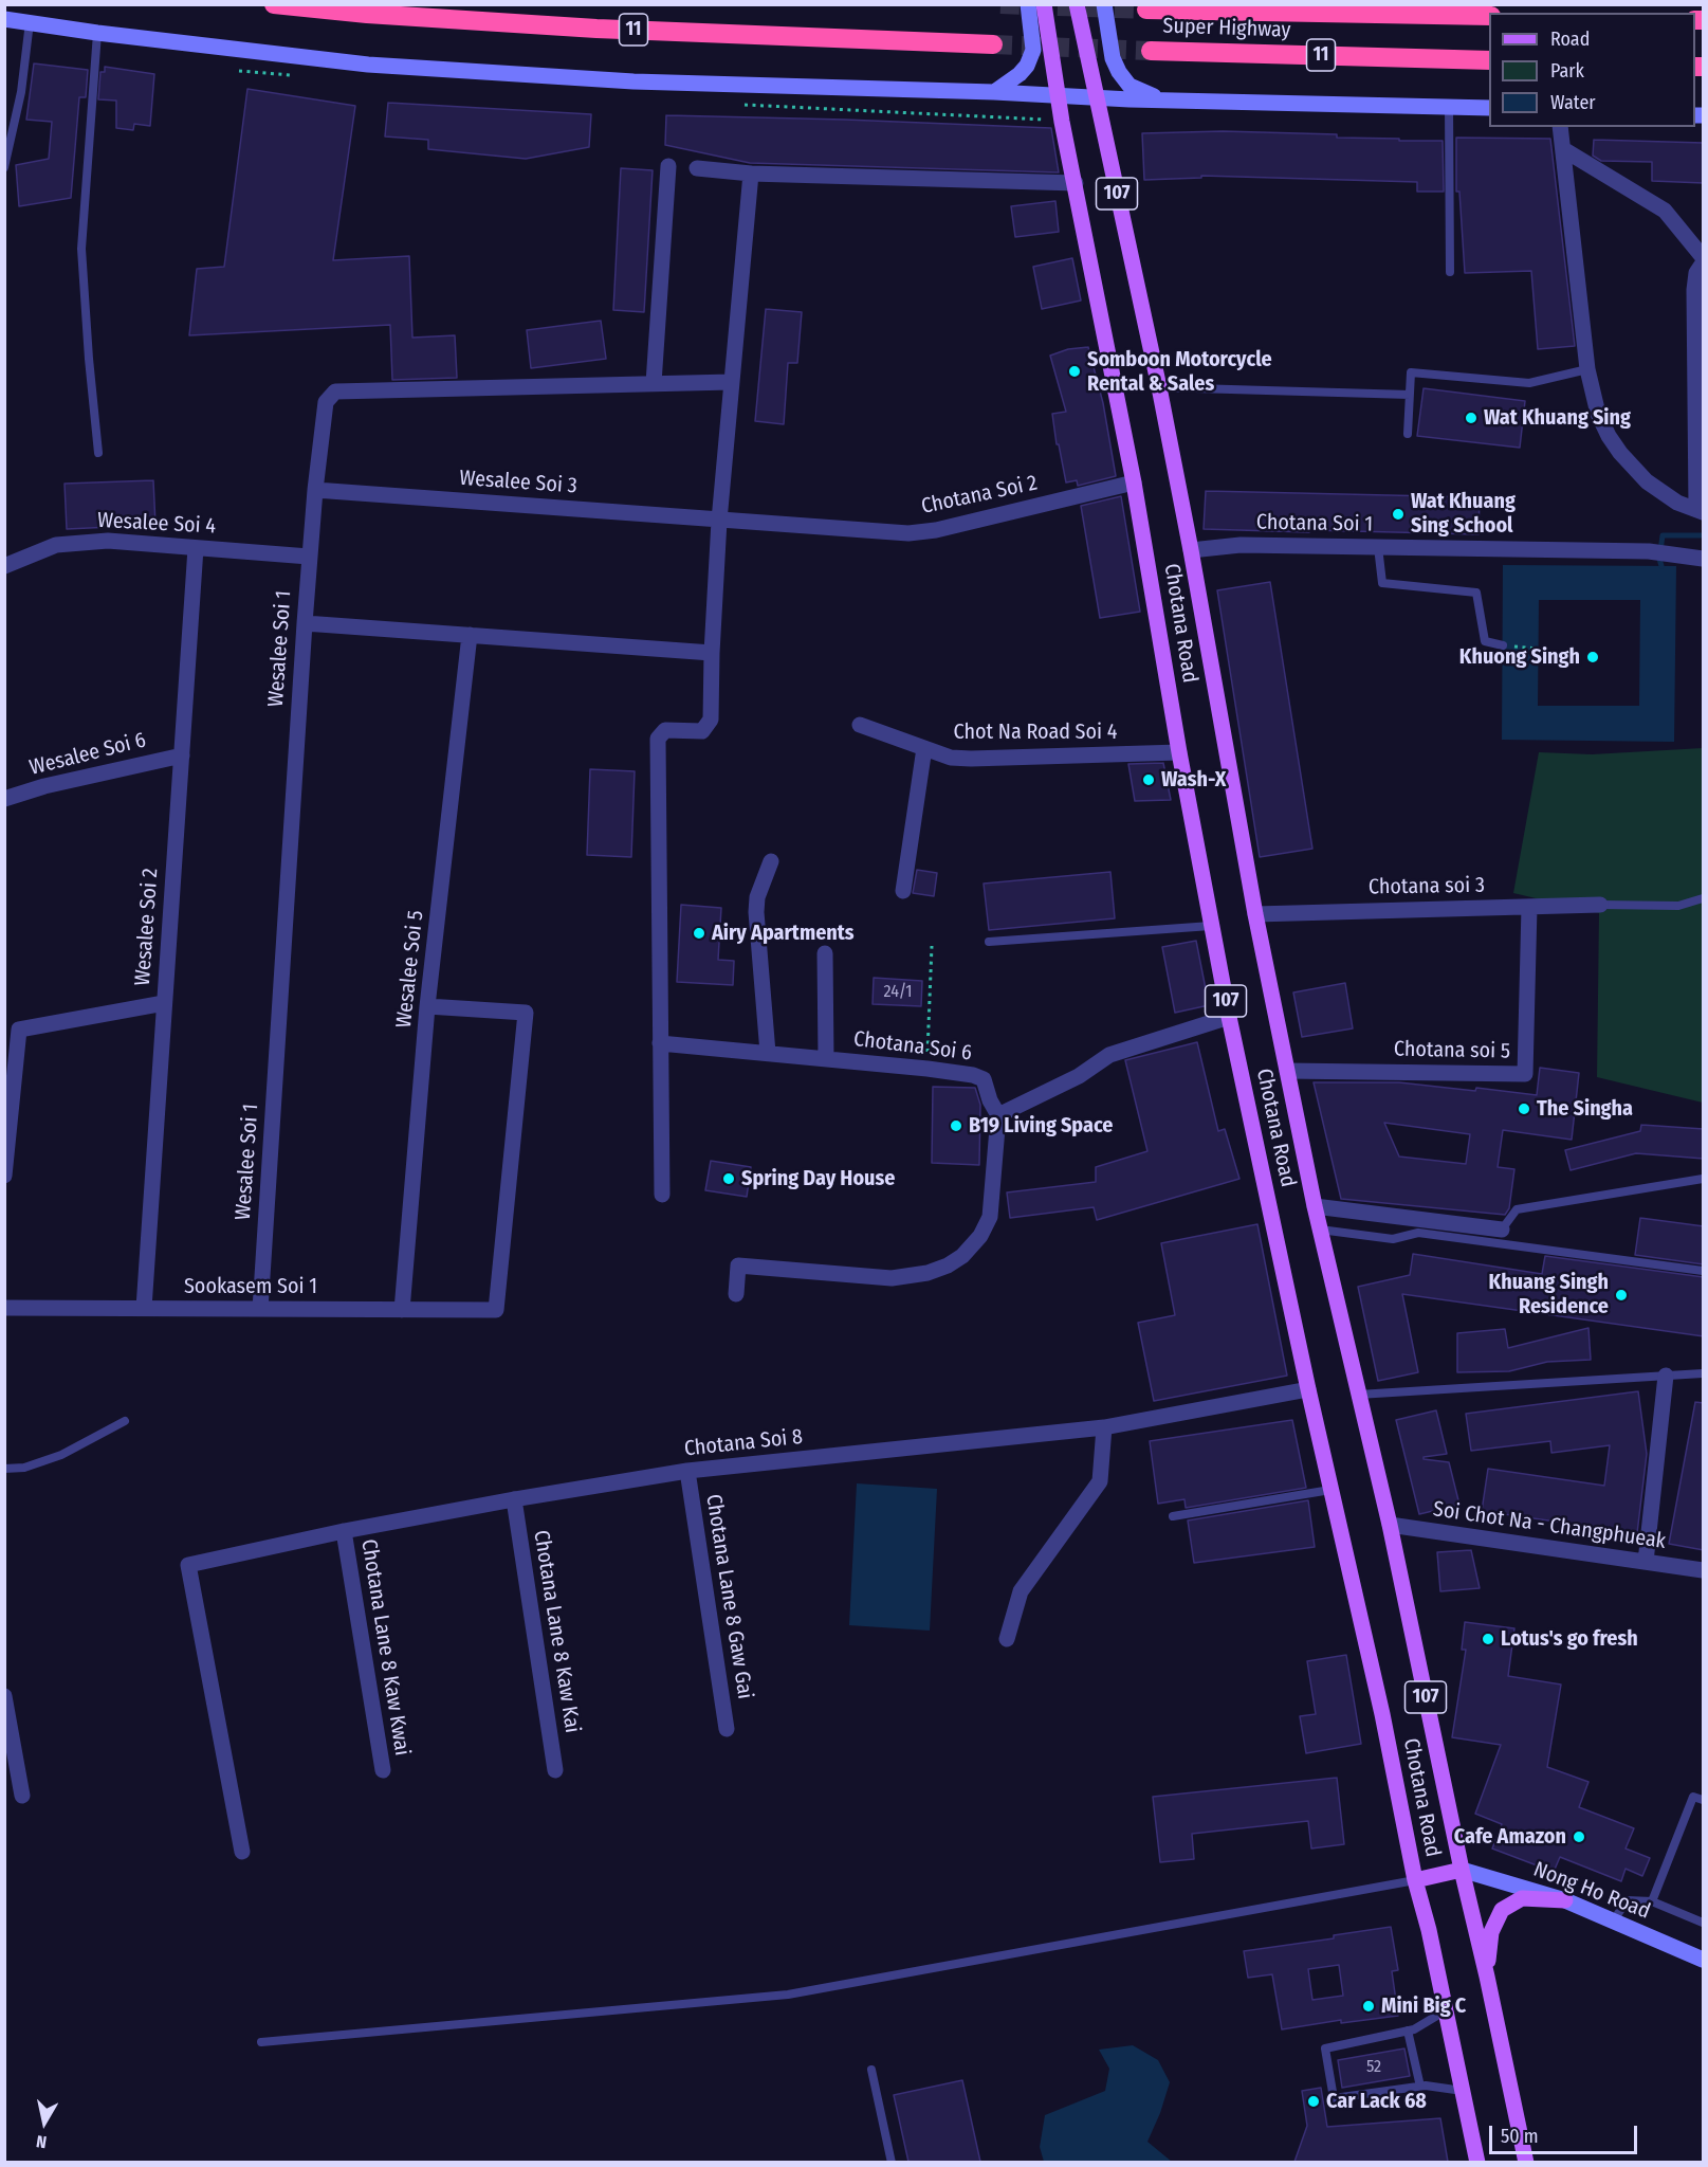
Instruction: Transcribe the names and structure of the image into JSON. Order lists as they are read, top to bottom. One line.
{"streets":{"highway":["Super Highway","11"],"main road":["107","Chotana Road","Nong Ho Road"],"street":["Wesalee Soi 3","Chotana Soi 2","Wesalee Soi 4","Chotana Soi 1","Wesalee Soi 1","Chot Na Road Soi 4","Wesalee Soi 6","Chotana soi 3","Wesalee Soi 2","Wesalee Soi 5","Chotana Soi 6","Chotana soi 5","Sookasem Soi 1","Chotana Soi 8","Soi Chot Na - Changphueak","Chotana Lane 8 Gaw Gai","Chotana Lane 8 Kaw Kai","Chotana Lane 8 Kaw Kwai"]},"crossings":[["Wesalee Soi 3","Chotana Soi 2"],["Wesalee Soi 3","Wesalee Soi 1"],["Chotana Soi 2","Chotana Road"],["Wesalee Soi 4","Wesalee Soi 1"],["Wesalee Soi 4","Wesalee Soi 2"],["Chotana Soi 1","Chotana Road"],["Chotana Road","Chot Na Road Soi 4"],["Chotana Road","Chotana soi 3"],["Chotana Road","Chotana soi 5"],["Chotana Road","Chotana Soi 8"],["Chotana Road","Soi Chot Na - Changphueak"],["Chotana Road","Nong Ho Road"],["Wesalee Soi 1","Sookasem Soi 1"],["Wesalee Soi 6","Wesalee Soi 2"],["Chotana soi 3","Chotana soi 5"],["Wesalee Soi 2","Sookasem Soi 1"],["Wesalee Soi 5","Sookasem Soi 1"],["Chotana Soi 8","Chotana Lane 8 Gaw Gai"],["Chotana Soi 8","Chotana Lane 8 Kaw Kai"],["Chotana Soi 8","Chotana Lane 8 Kaw Kwai"]],"places":["Somboon Motorcycle Rental & Sales","Wat Khuang Sing","Wat Khuang Sing School","Khuong Singh","Wash-X","Airy Apartments","The Singha","B19 Living Space","Spring Day House","Khuang Singh Residence","Lotus's go fresh","Cafe Amazon","Mini Big C","Car Lack 68"],"house_numbers":["24/1","52"],"legend":["Road","Park","Water"],"scale_bar":"50 m","north":"bottom"}
